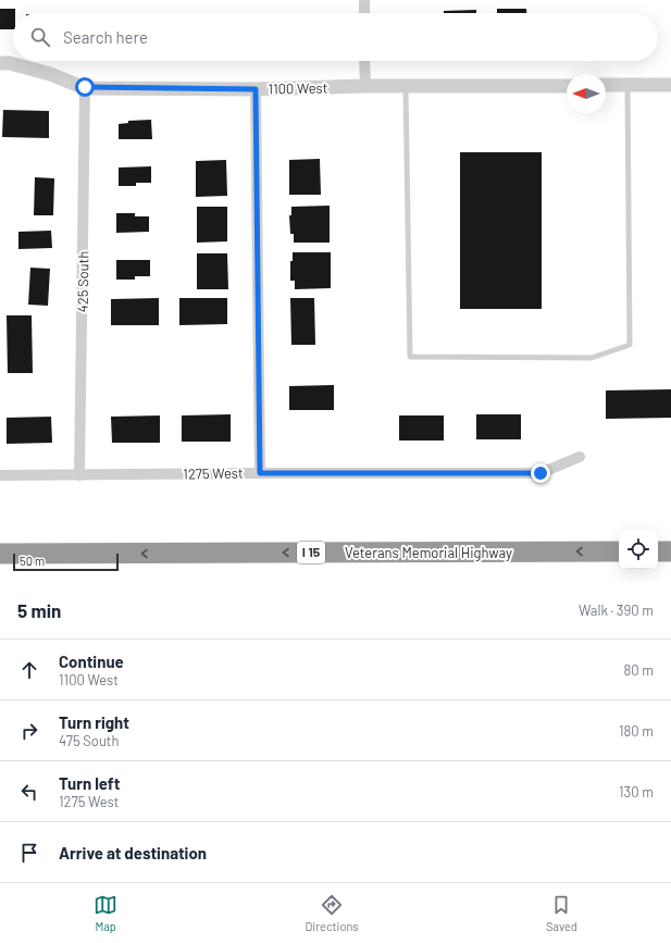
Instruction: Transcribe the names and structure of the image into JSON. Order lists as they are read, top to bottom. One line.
{"streets":{"highway":["I 15","Veterans Memorial Highway"],"street":["1100 West","425 South","1275 West"]},"crossings":[["1100 West","425 South"],["425 South","1275 West"]],"one_way":["Veterans Memorial Highway"],"scale_bar":"50 m","north":"left","page":{"search":"Search here","scale":"50 m","heading":["5 min","Walk · 390 m"],"list":[["Continue","1100 West","80 m"],["Turn right","475 South","180 m"],["Turn left","1275 West","130 m"],"Arrive at destination"],"nav":["Map","Directions","Saved"]}}
